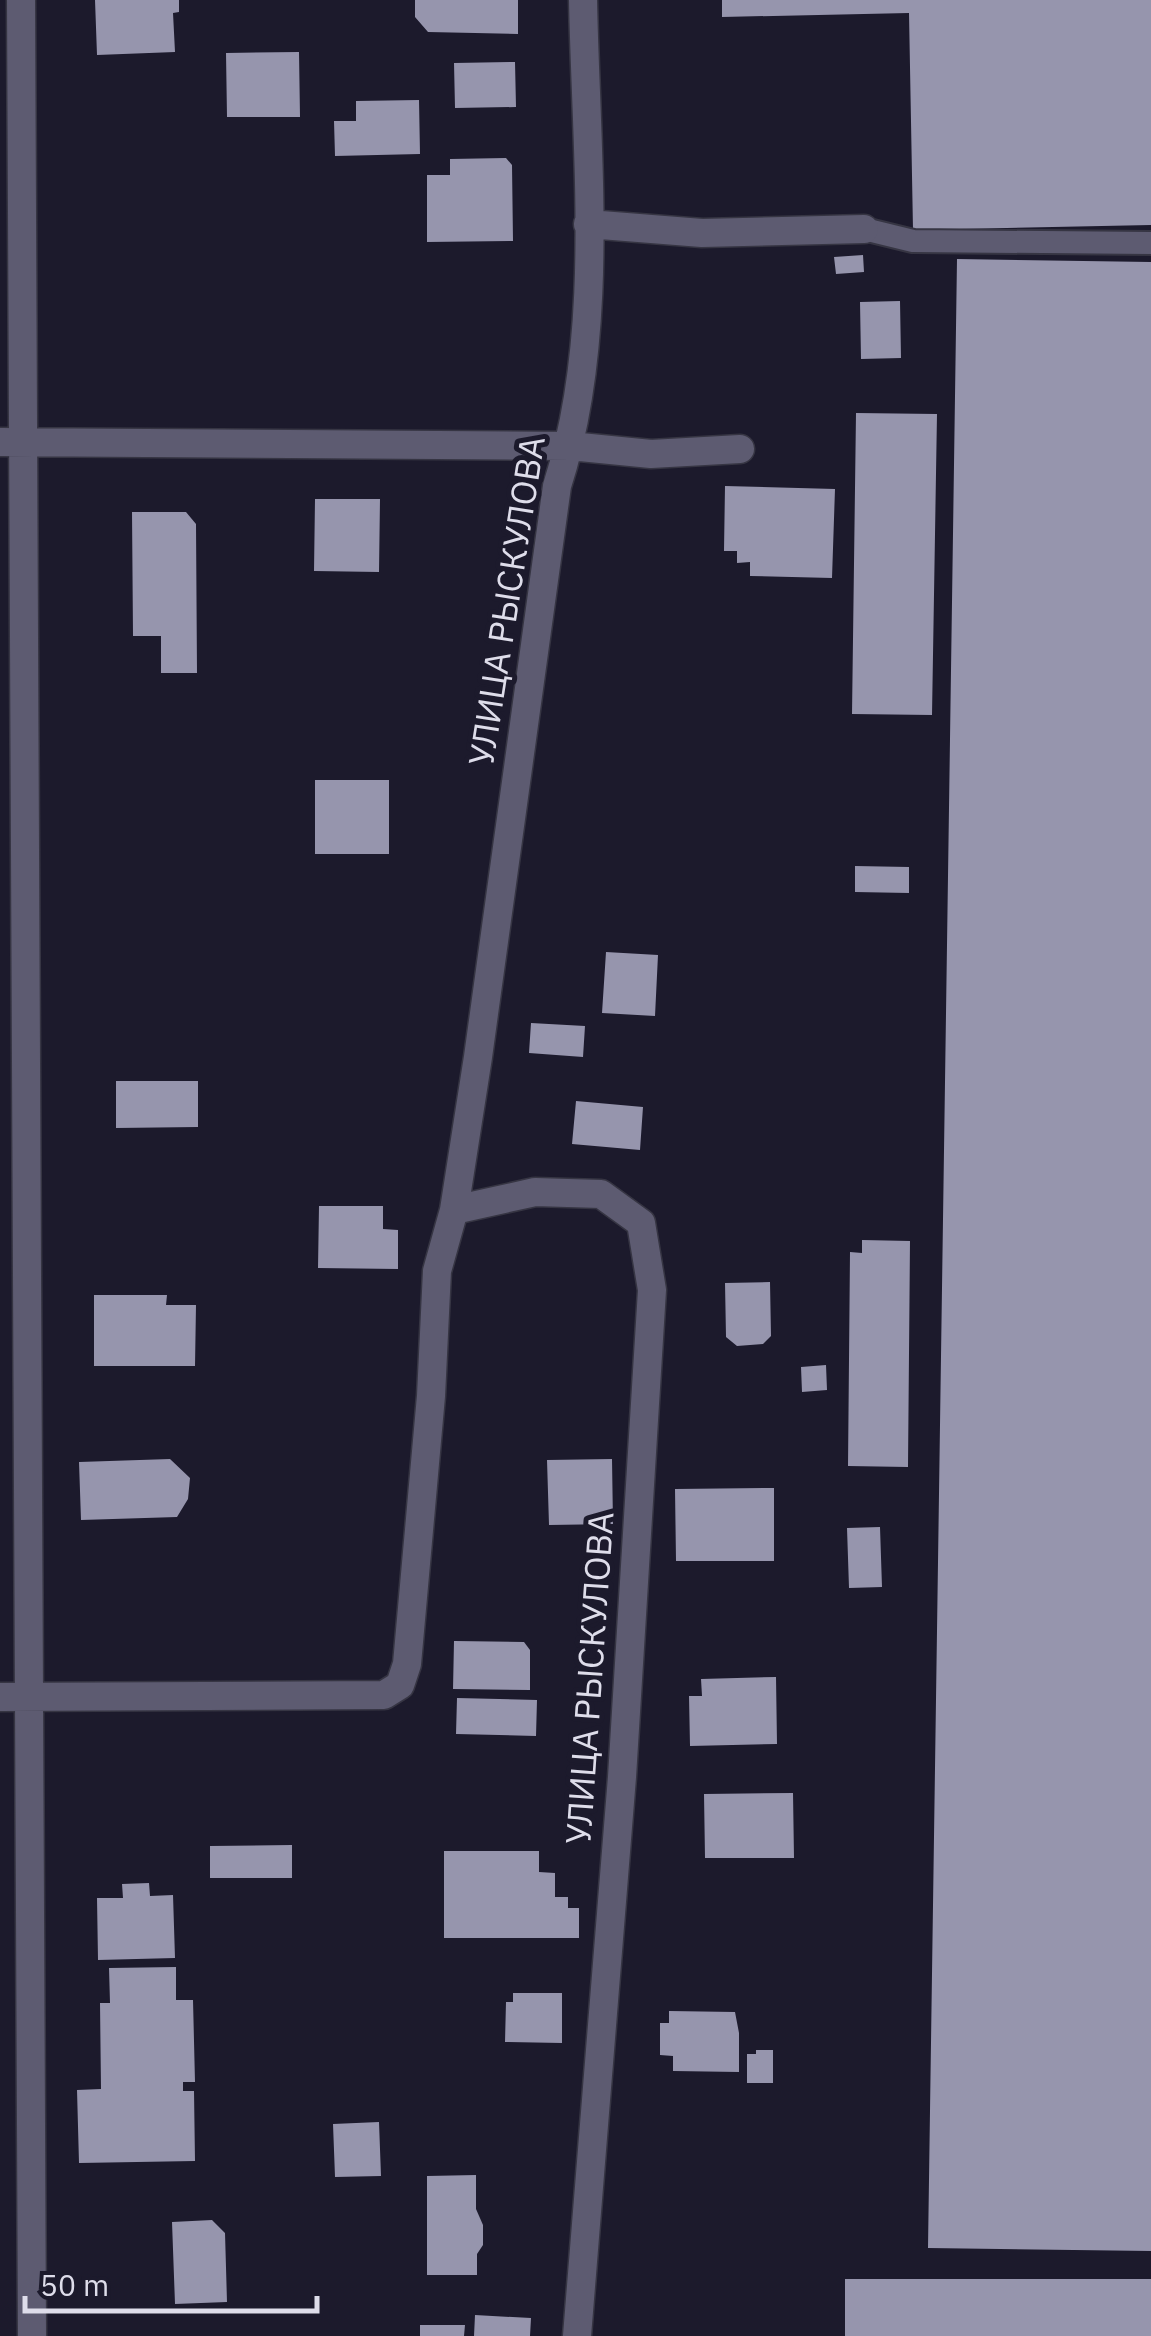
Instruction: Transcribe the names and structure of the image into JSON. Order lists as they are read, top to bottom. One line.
{"streets":{"street":["УЛИЦА РЫСКУЛОВА"]},"scale_bar":"50 m"}
